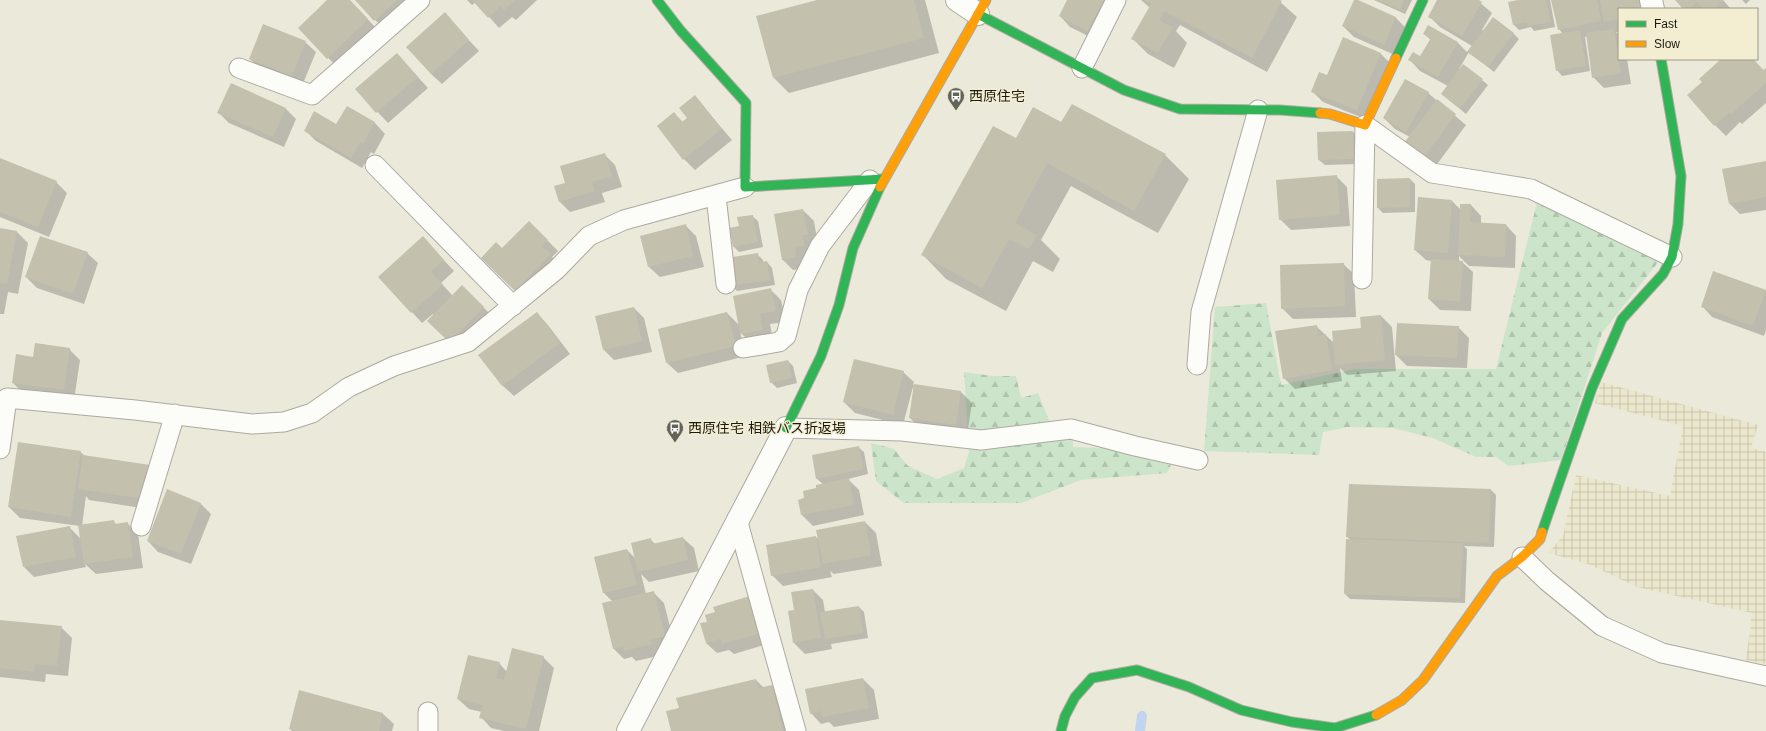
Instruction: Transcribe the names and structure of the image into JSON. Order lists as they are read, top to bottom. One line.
{"places":{"bus stop":["西原住宅","西原住宅 相鉄バス折返場"]},"legend":["Fast","Slow"]}
